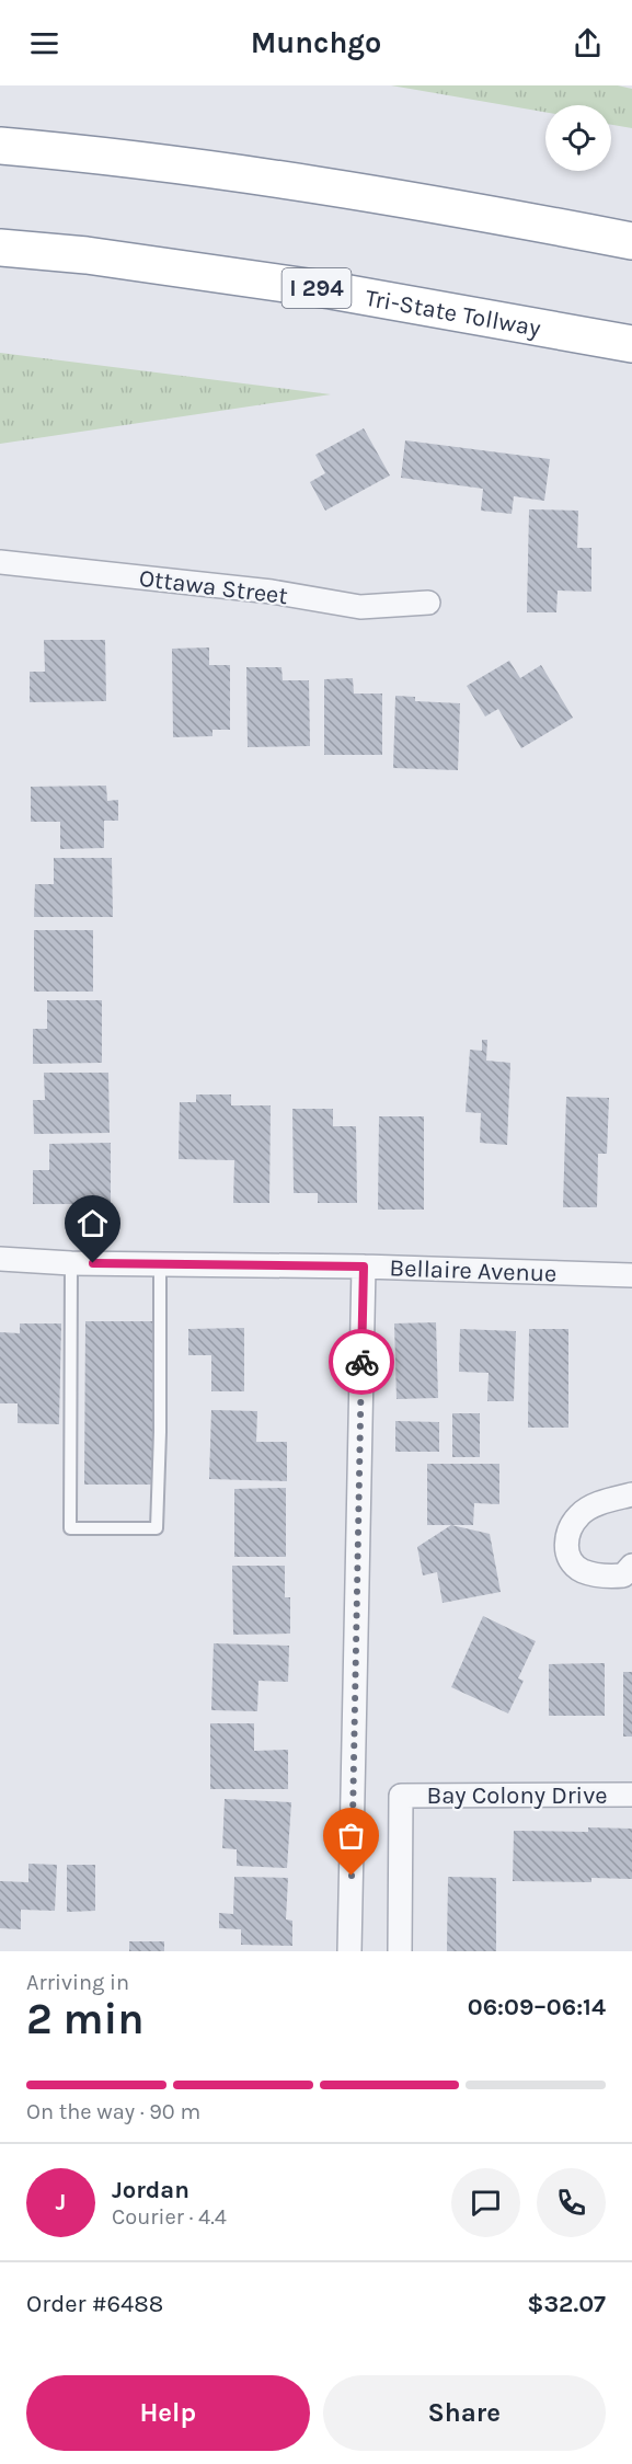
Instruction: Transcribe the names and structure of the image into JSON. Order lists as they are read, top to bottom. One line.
{"streets":{"highway":["I 294","Tri-State Tollway"],"street":["Ottawa Street","Bellaire Avenue","Bay Colony Drive"]},"page":{"header":"Munchgo","heading":["2 min","Arriving in","06:09–06:14"],"panel":["Jordan","Courier · 4.4","Order #6488","$32.07"],"bar":"On the way · 90 m","round":"J","buttons":["Help","Share"]}}
